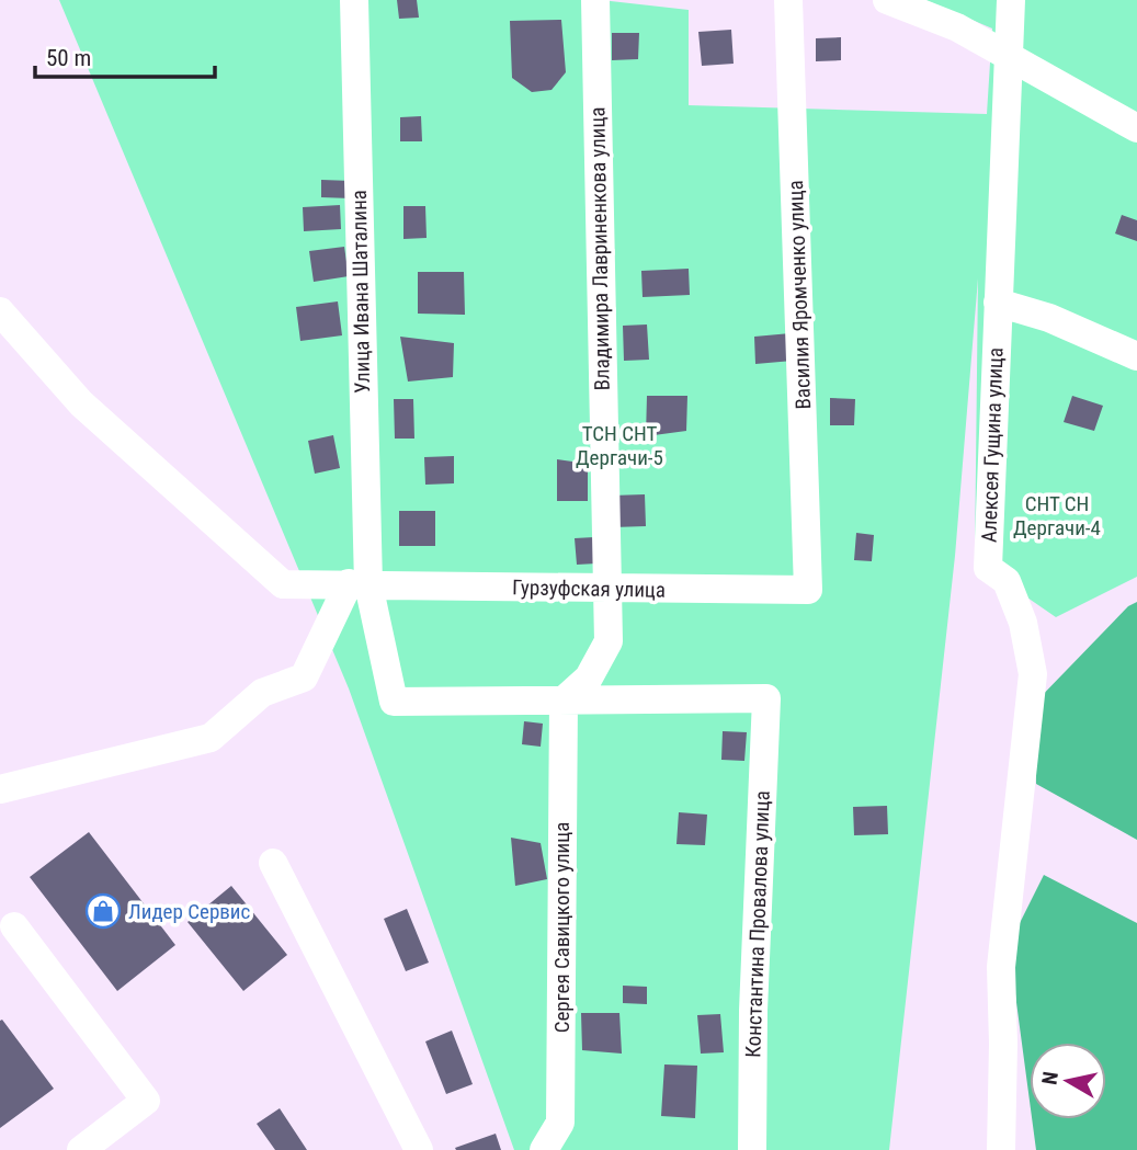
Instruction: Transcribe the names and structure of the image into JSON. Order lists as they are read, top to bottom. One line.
{"streets":{"street":["Владимира Лавриненкова улица","Улица Ивана Шаталина","Василия Яромченко улица","Алексея Гущина улица","Гурзуфская улица","Константина Провалова улица","Сергея Савицкого улица"]},"crossings":[["Владимира Лавриненкова улица","Улица Ивана Шаталина"],["Владимира Лавриненкова улица","Гурзуфская улица"],["Владимира Лавриненкова улица","Константина Провалова улица"],["Владимира Лавриненкова улица","Сергея Савицкого улица"],["Улица Ивана Шаталина","Гурзуфская улица"],["Улица Ивана Шаталина","Константина Провалова улица"],["Улица Ивана Шаталина","Сергея Савицкого улица"],["Василия Яромченко улица","Гурзуфская улица"],["Константина Провалова улица","Сергея Савицкого улица"]],"parks":["ТСН СНТ Дергачи-5","СНТ СН Дергачи-4"],"places":{"shop":["Лидер Сервис"]},"scale_bar":"50 m","north":"left"}
